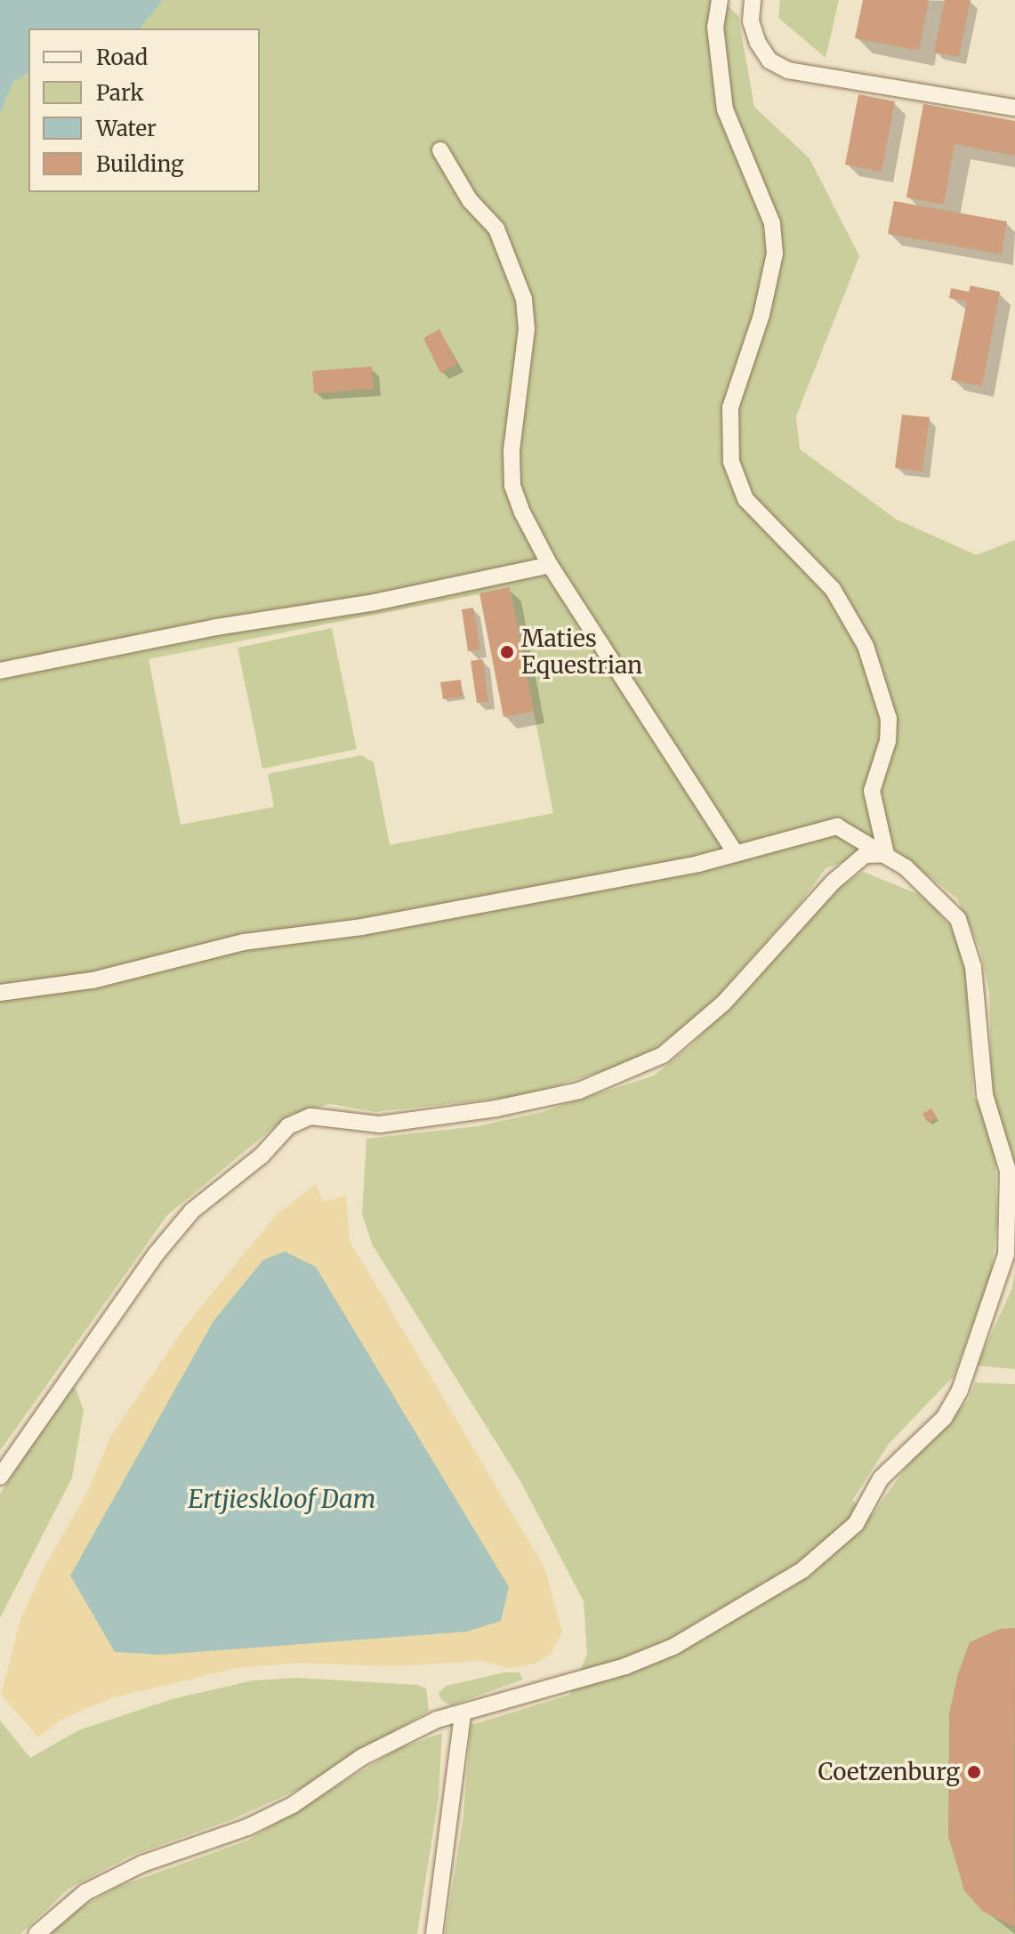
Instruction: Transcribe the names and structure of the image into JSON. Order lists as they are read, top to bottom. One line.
{"water":["Ertjieskloof Dam"],"places":["Maties Equestrian","Coetzenburg"],"legend":["Road","Park","Water","Building"]}
